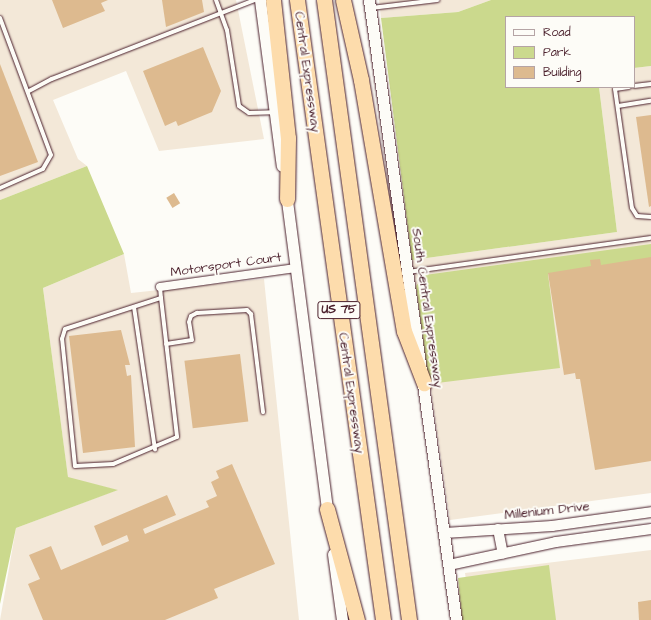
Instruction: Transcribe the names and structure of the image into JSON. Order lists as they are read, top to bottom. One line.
{"streets":{"highway":["Central Expressway","US 75"],"main road":["South Central Expressway"],"street":["Motorsport Court","Millenium Drive"]},"crossings":[["South Central Expressway","Millenium Drive"]],"legend":["Road","Park","Building"]}
